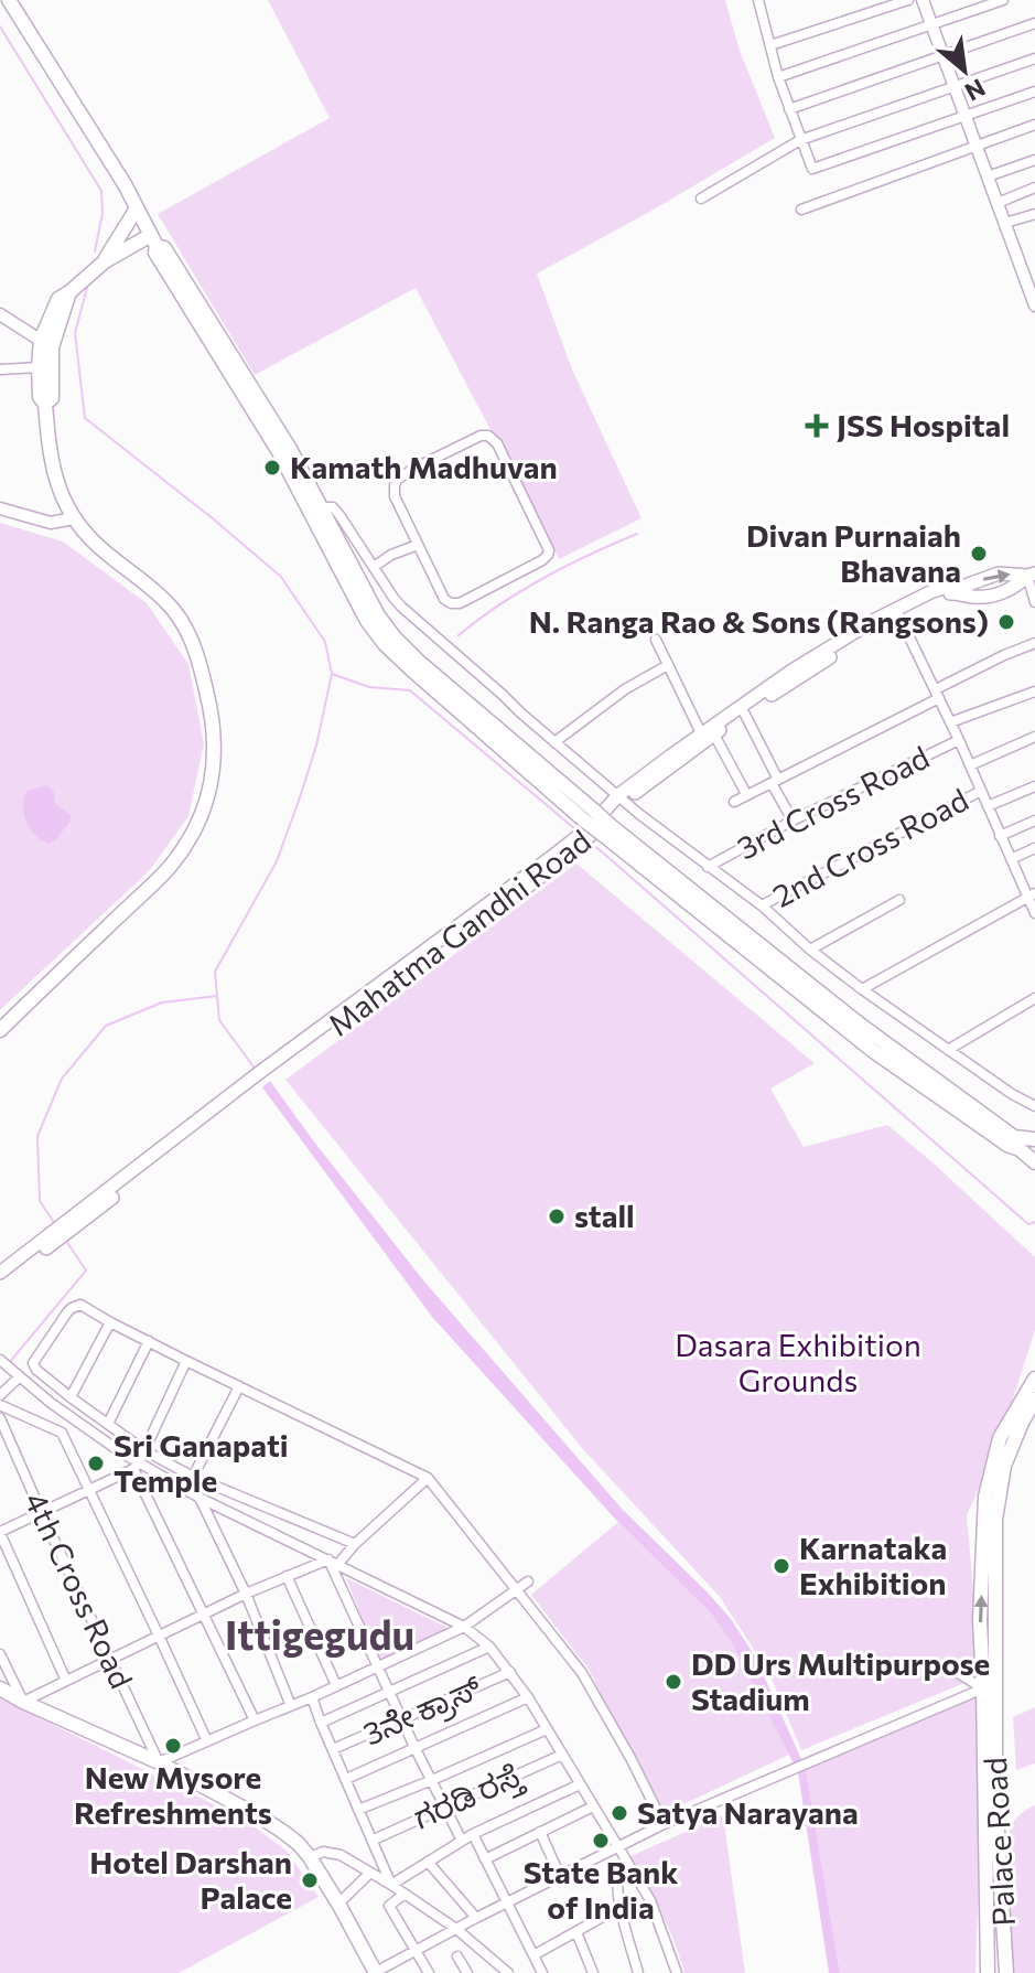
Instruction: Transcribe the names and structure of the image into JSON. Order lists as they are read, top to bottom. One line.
{"streets":{"main road":["Mahatma Gandhi Road","Palace Road"],"street":["3rd Cross Road","2nd Cross Road","4th Cross Road","3ನೆೇ ಕ್ರಾಸ್","ಗರಡಿ ರಸ್ತೆ"]},"districts":["Ittigegudu"],"parks":["Dasara Exhibition Grounds"],"places":{"health":["JSS Hospital"],"other":["Kamath Madhuvan","Divan Purnaiah Bhavana","N. Ranga Rao & Sons (Rangsons)","stall","Sri Ganapati Temple","Karnataka Exhibition","DD Urs Multipurpose Stadium","New Mysore Refreshments","Satya Narayana","State Bank of India","Hotel Darshan Palace"]},"north":"bottom right"}
